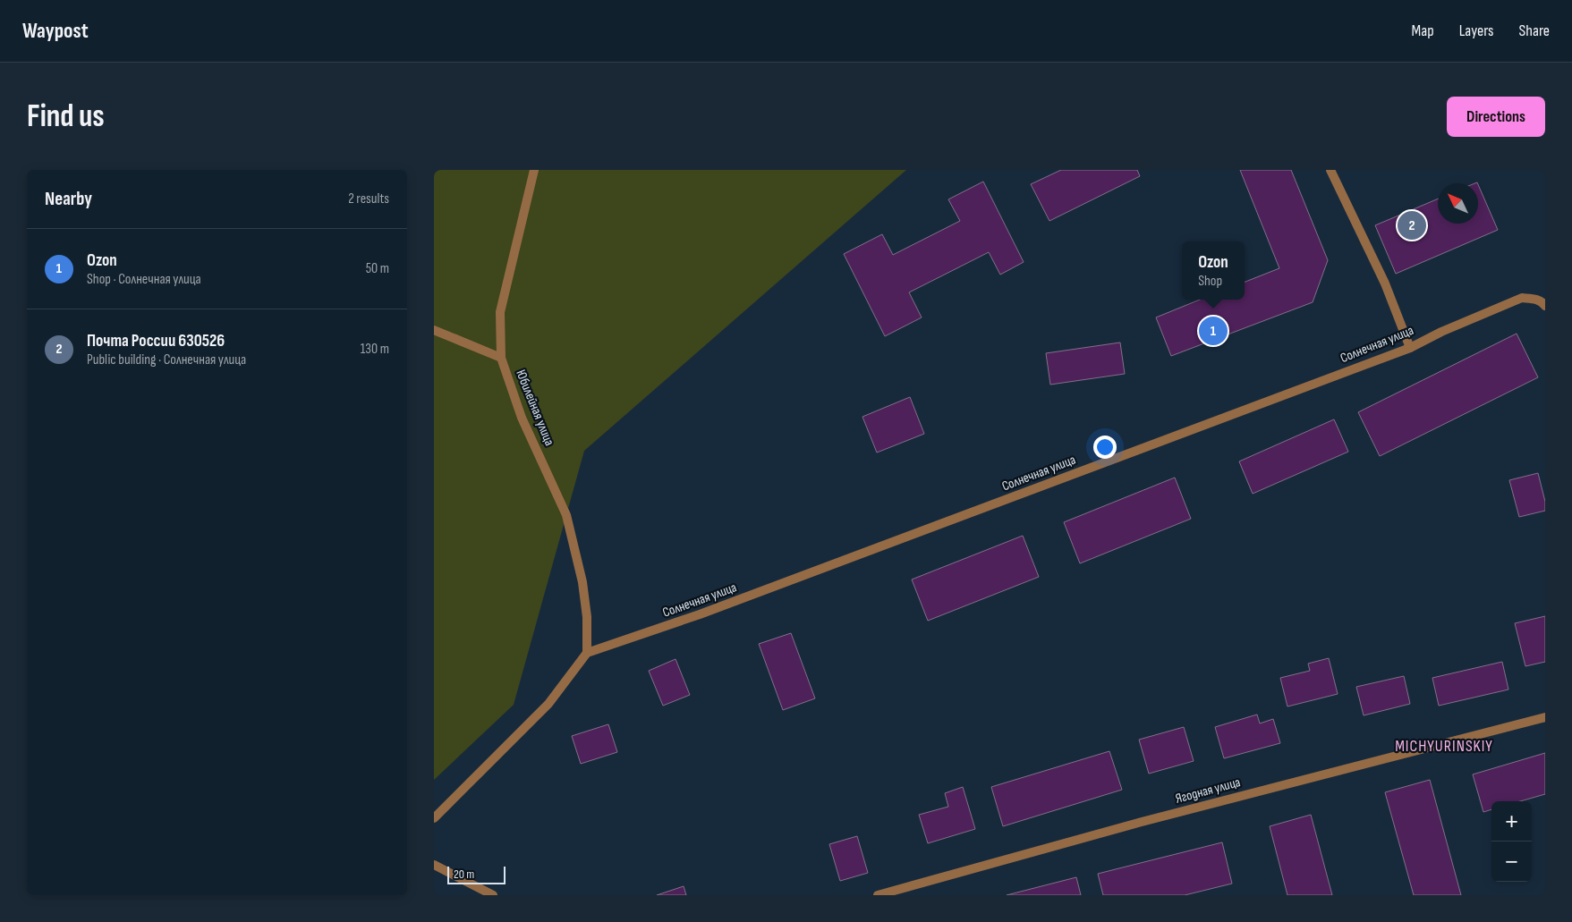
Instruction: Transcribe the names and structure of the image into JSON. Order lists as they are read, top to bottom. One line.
{"streets":{"street":["Солнечная улица","Юбилейная улица","Ягодная улица"]},"crossings":[["Солнечная улица","Юбилейная улица"]],"districts":["MICHYURINSKIY"],"scale_bar":"20 m","north":"top left","page":{"header":"Waypost","nav":["Map","Layers","Share"],"buttons":"Directions","title":"Find us","heading":["Nearby","2 results"],"pins":["2","1"],"list":[{"mark":"1","name":"Ozon","note":"Shop · Солнечная улица","value":"50 m"},{"mark":"2","name":"Почта России 630526","note":"Public building · Солнечная улица","value":"130 m"}],"popup":["Ozon","Shop"],"map_buttons":["+","−"],"scale":"20 m"}}
